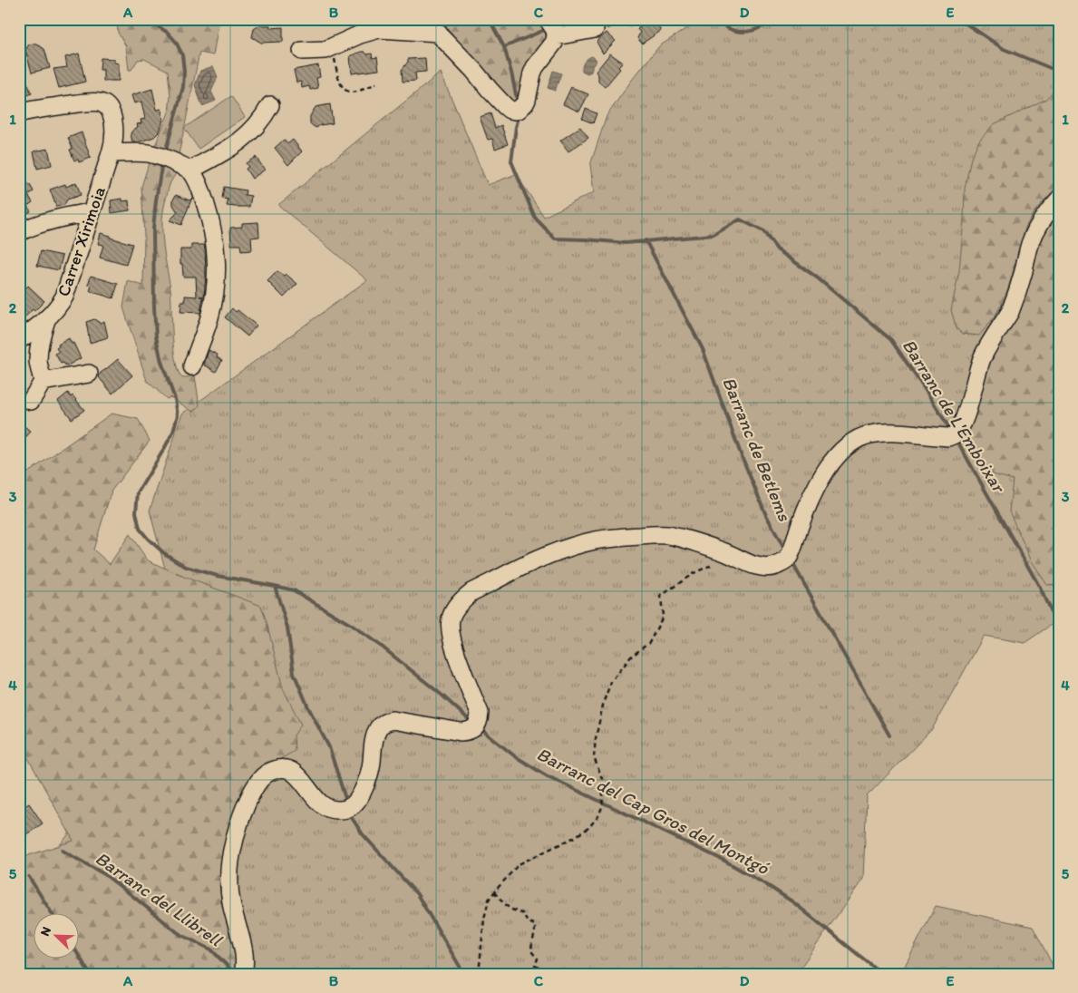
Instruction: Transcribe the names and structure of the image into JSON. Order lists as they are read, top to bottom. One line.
{"streets":{"street":["Carrer Xirimoia"]},"water":["Barranc de L'Emboixar","Barranc de Betlems","Barranc del Cap Gros del Montgó","Barranc del Llibrell"],"north":"top left","grid":{"columns":["A","B","C","D","E"],"rows":["1","2","3","4","5"]}}
